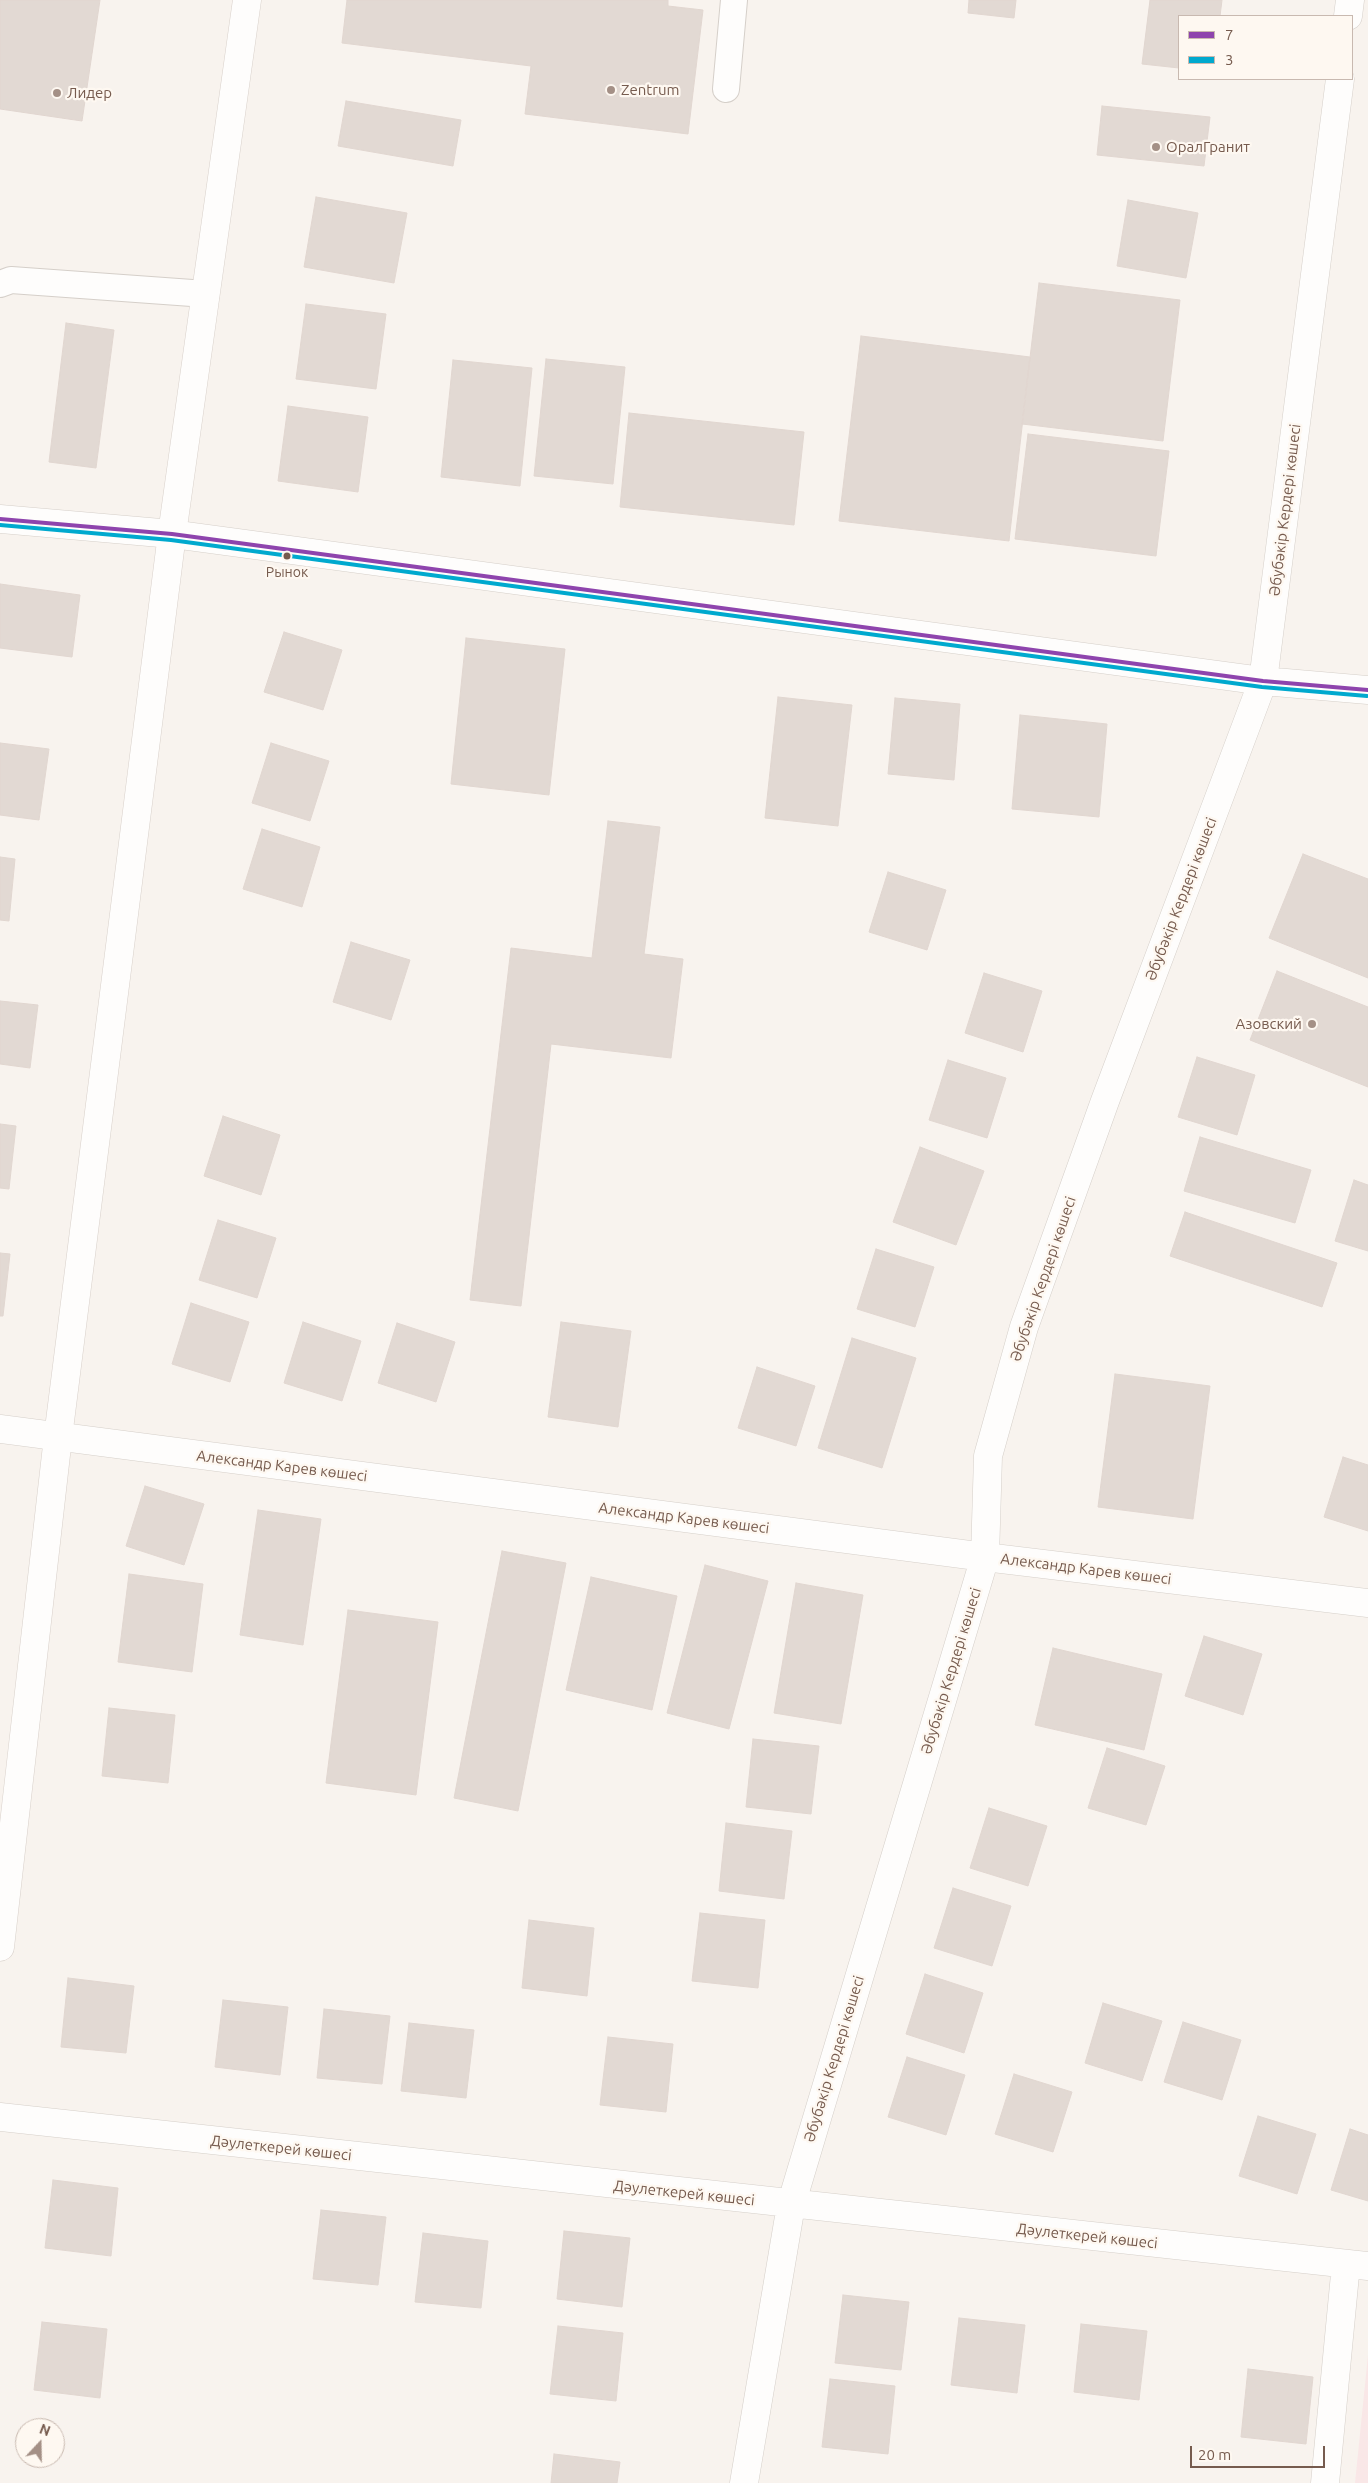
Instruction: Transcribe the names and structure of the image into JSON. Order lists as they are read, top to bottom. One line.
{"streets":{"street":["Әбубәкір Кердері көшесі","Александр Карев көшесі","Дәулеткерей көшесі"]},"crossings":[["Әбубәкір Кердері көшесі","Александр Карев көшесі"],["Әбубәкір Кердері көшесі","Дәулеткерей көшесі"]],"places":["Zentrum","Лидер","ОралГранит","Рынок","Азовский"],"lines":["transit line 7","transit line 3"],"legend":["7","3"],"scale_bar":"20 m","north":"top"}
